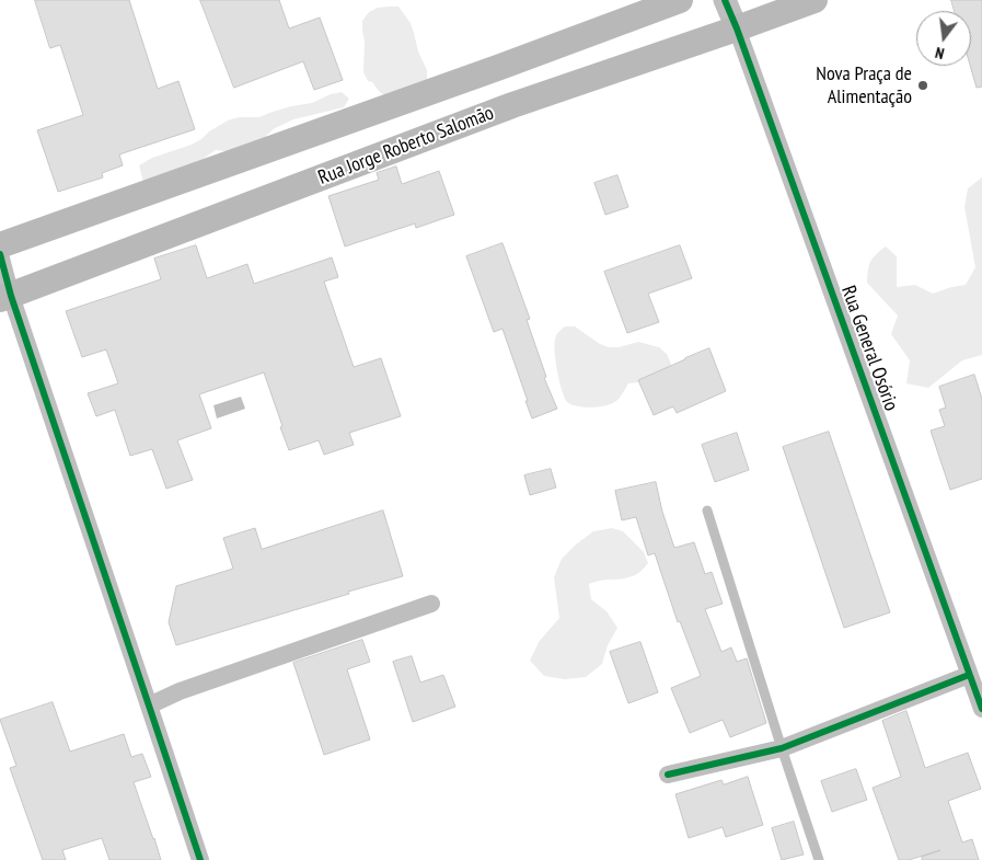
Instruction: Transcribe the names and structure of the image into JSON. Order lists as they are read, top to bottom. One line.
{"streets":{"main road":["Rua Jorge Roberto Salomão"],"street":["Rua General Osório"]},"crossings":[["Rua Jorge Roberto Salomão","Rua General Osório"]],"places":["Nova Praça de Alimentação"],"north":"bottom"}
